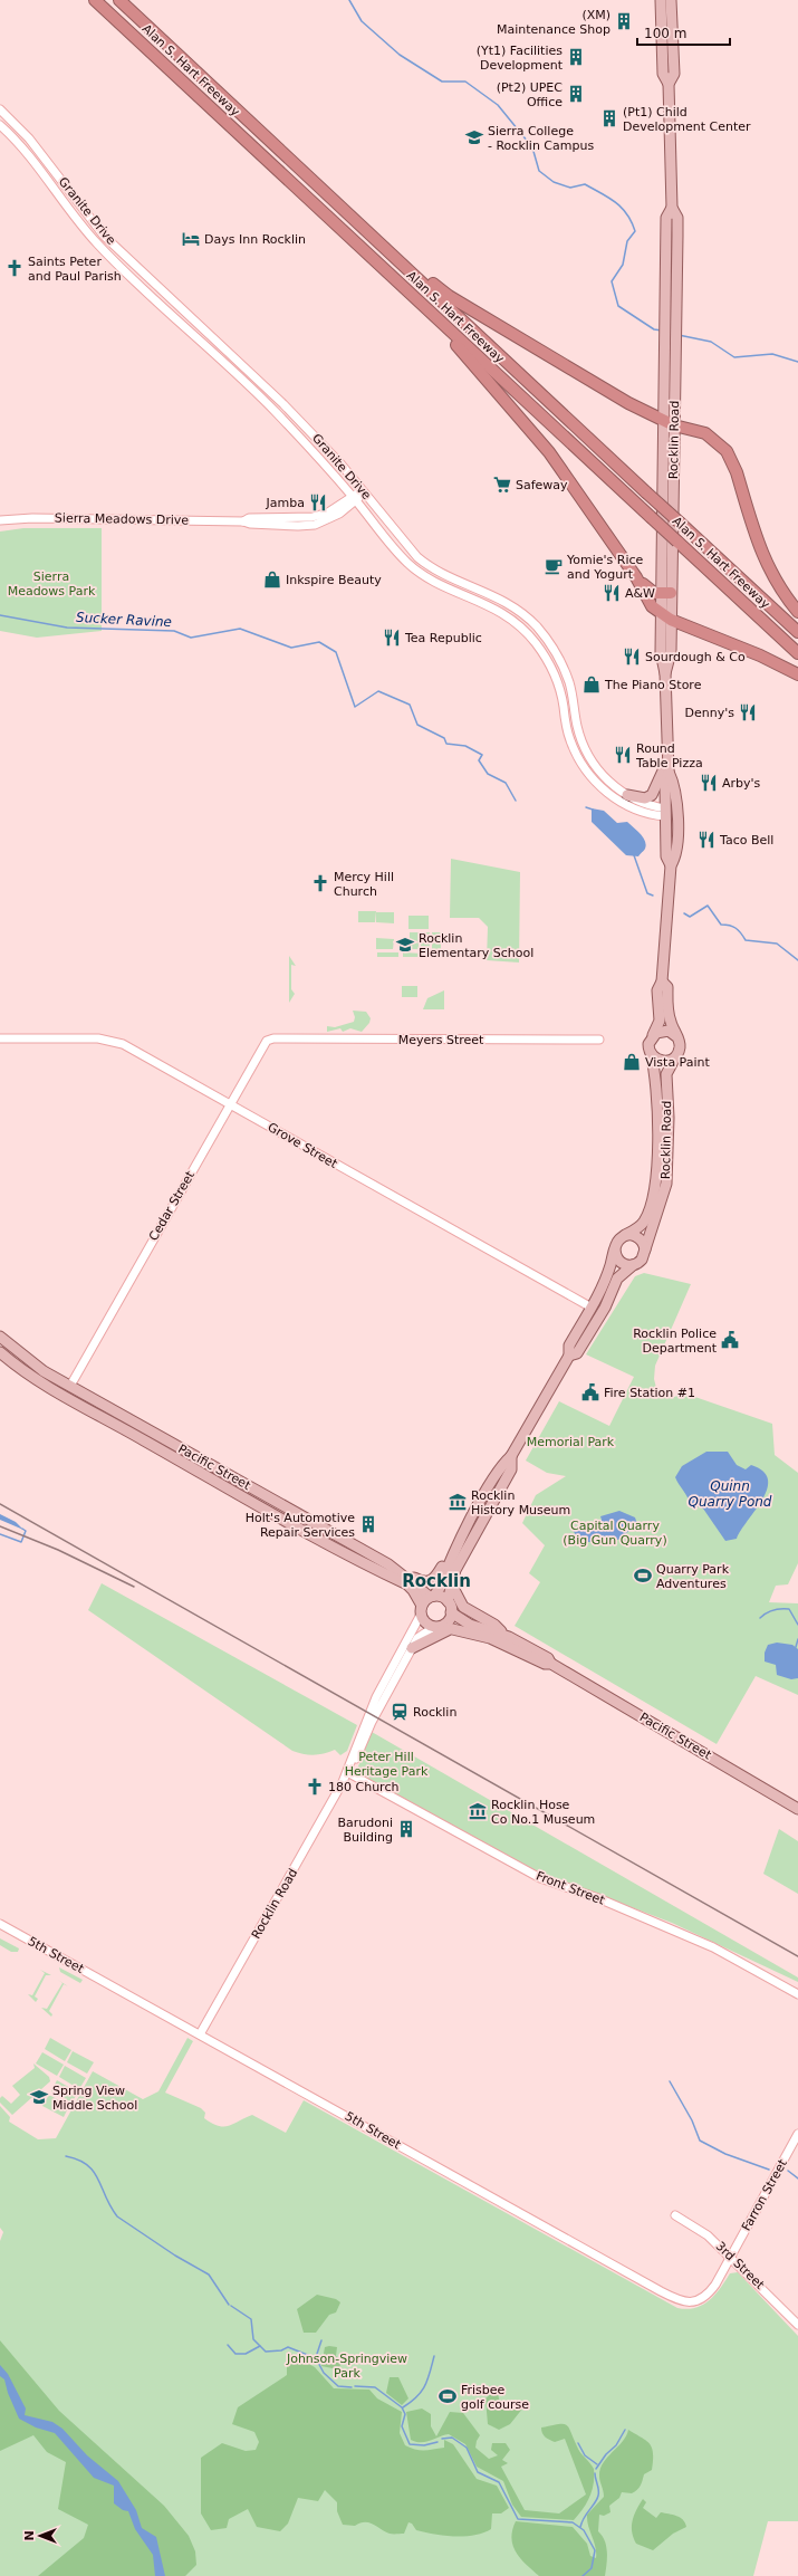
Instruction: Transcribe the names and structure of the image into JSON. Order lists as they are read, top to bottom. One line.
{"streets":{"highway":["Alan S. Hart Freeway"],"main road":["Rocklin Road","Pacific Street"],"street":["Granite Drive","Sierra Meadows Drive","Meyers Street","Grove Street","Cedar Street","Front Street","5th Street","Farron Street","3rd Street"]},"crossings":[["Granite Drive","Rocklin Road"],["Granite Drive","Sierra Meadows Drive"],["Rocklin Road","Pacific Street"],["Rocklin Road","Front Street"],["Rocklin Road","5th Street"],["Meyers Street","Cedar Street"],["Grove Street","Cedar Street"],["Cedar Street","Pacific Street"],["5th Street","Farron Street"],["5th Street","3rd Street"],["Farron Street","3rd Street"]],"districts":["Rocklin"],"water":["Sucker Ravine","Quinn Quarry Pond"],"parks":["Sierra Meadows Park","Memorial Park","Capital Quarry (Big Gun Quarry)","Peter Hill Heritage Park","Johnson-Springview Park"],"places":{"building":["(XM) Maintenance Shop","(Yt1) Facilities Development","(Pt2) UPEC Office","(Pt1) Child Development Center","Holt's Automotive Repair Services","Barudoni Building"],"school or university":["Sierra College - Rocklin Campus","Rocklin Elementary School","Spring View Middle School"],"hotel":["Days Inn Rocklin"],"church":["Saints Peter and Paul Parish","Mercy Hill Church","180 Church"],"supermarket":["Safeway"],"restaurant":["Jamba","A&W","Tea Republic","Sourdough & Co","Denny's","Round Table Pizza","Arby's","Taco Bell"],"cafe":["Yomie's Rice and Yogurt"],"shop":["Inkspire Beauty","The Piano Store","Vista Paint"],"public building":["Rocklin Police Department","Fire Station #1"],"museum":["Rocklin History Museum","Rocklin Hose Co No.1 Museum"],"sports":["Quarry Park Adventures","Frisbee golf course"],"station":["Rocklin"]},"scale_bar":"100 m","north":"left"}
